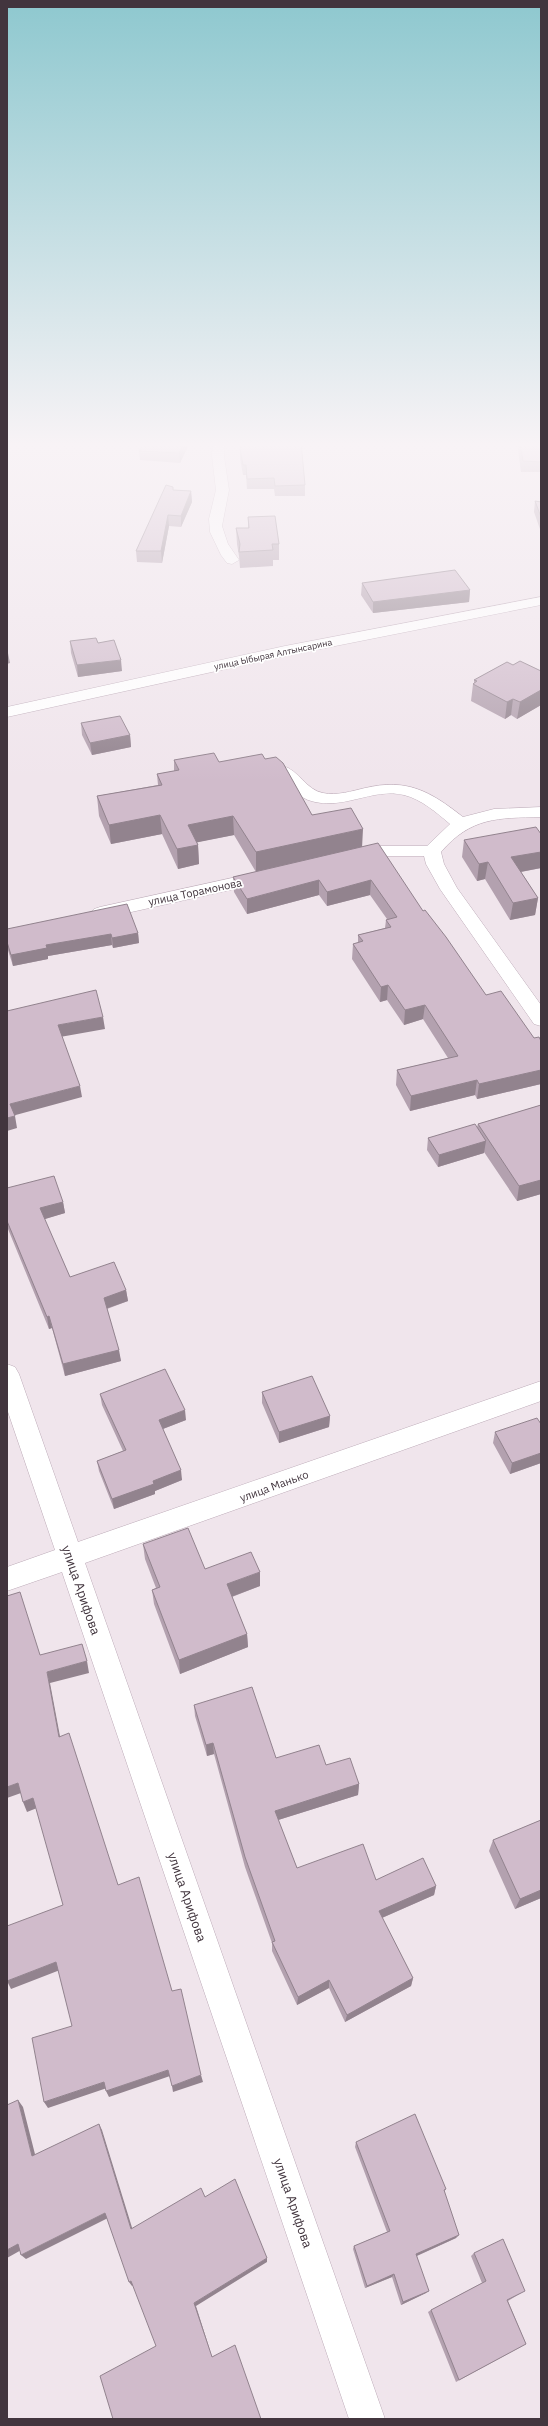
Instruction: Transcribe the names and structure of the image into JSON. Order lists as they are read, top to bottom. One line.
{"streets":{"street":["улица Ыбырая Алтынсарина","улица Торамонова","улица Манько","улица Арифова"]},"crossings":[["улица Манько","улица Арифова"]]}
